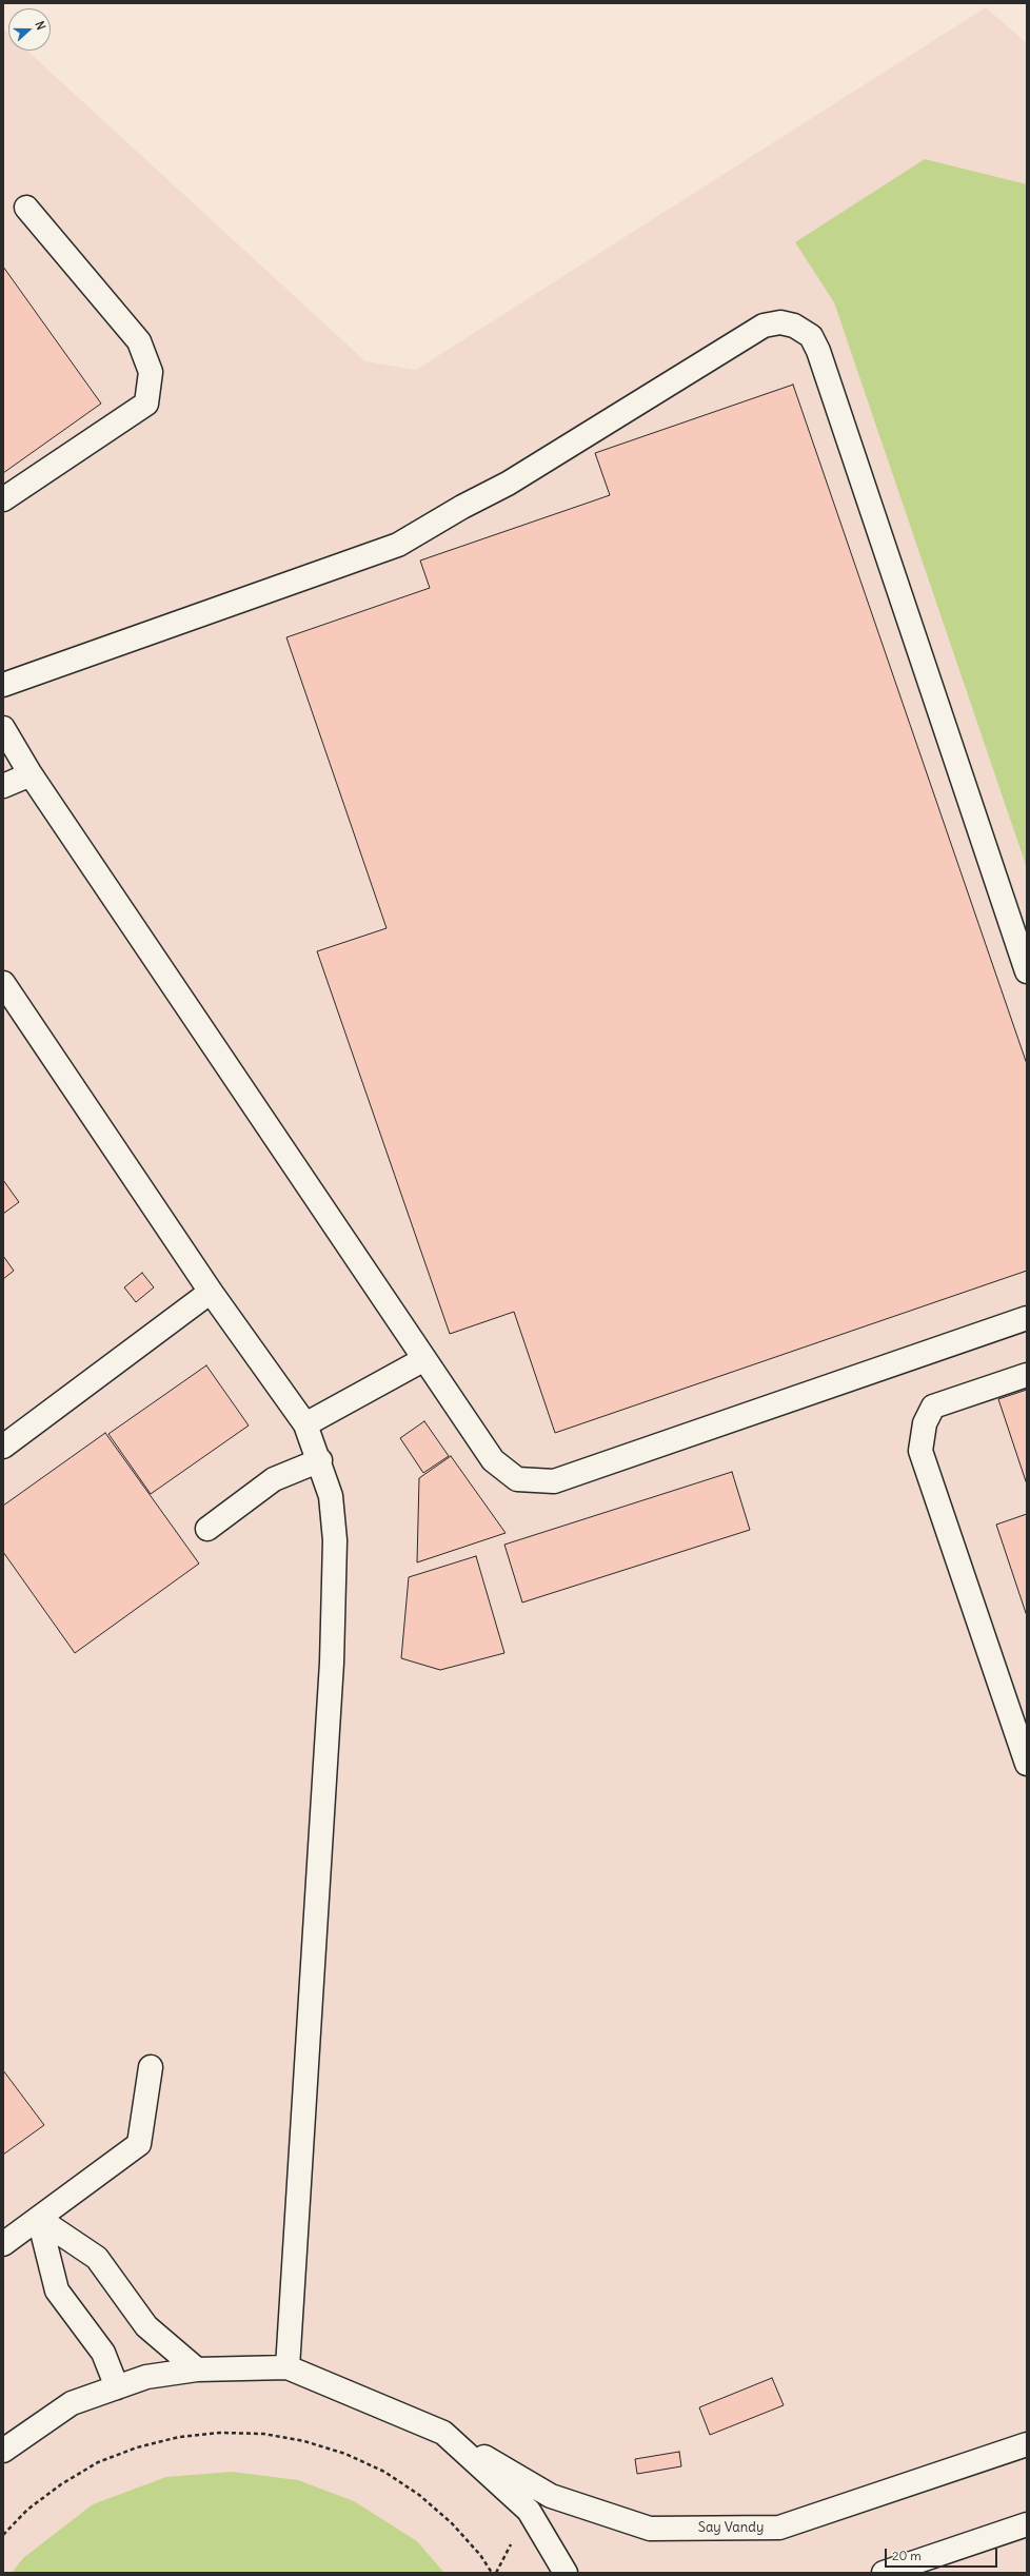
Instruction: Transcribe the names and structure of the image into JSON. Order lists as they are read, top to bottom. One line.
{"streets":{"street":["Say Vandy"]},"scale_bar":"20 m","north":"right"}
